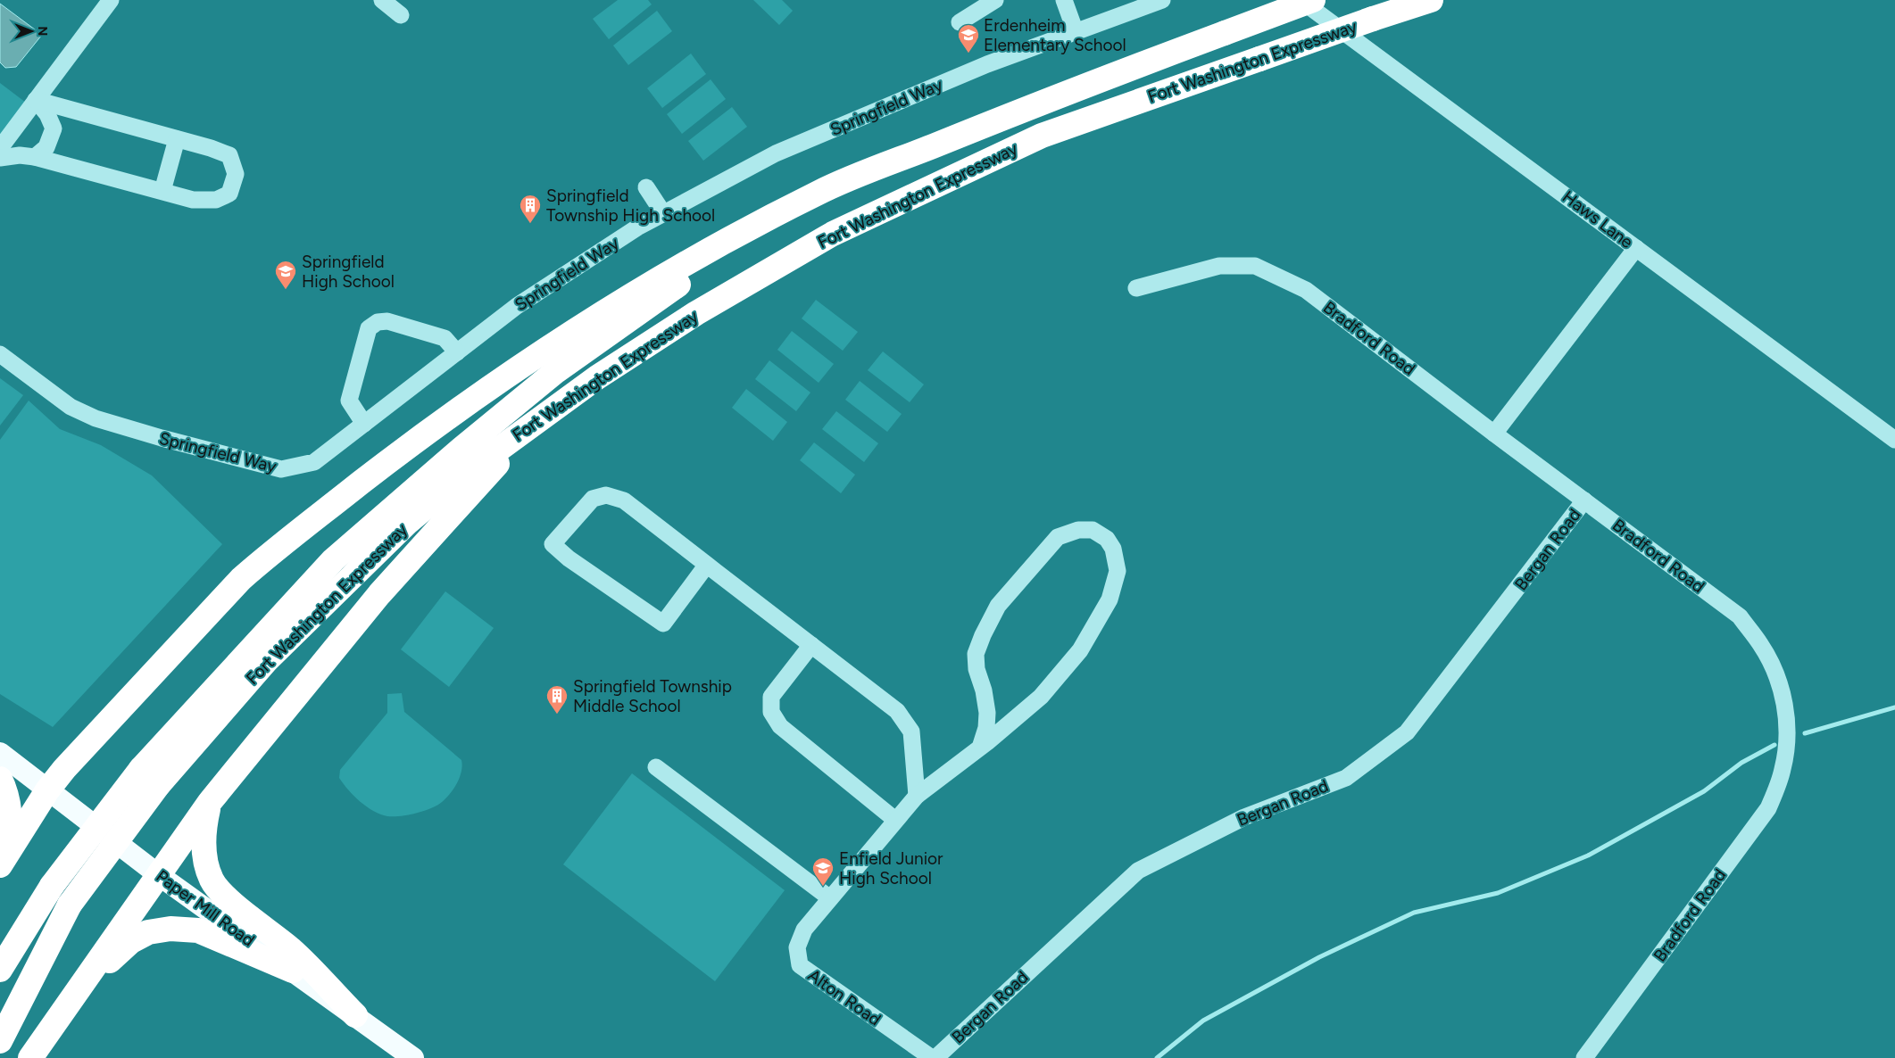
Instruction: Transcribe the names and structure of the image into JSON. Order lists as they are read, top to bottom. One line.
{"streets":{"highway":["Fort Washington Expressway"],"main road":["Paper Mill Road"],"street":["Springfield Way","Haws Lane","Bradford Road","Bergan Road","Alton Road"]},"crossings":[["Bradford Road","Bergan Road"],["Bergan Road","Alton Road"]],"places":{"school or university":["Erdenheim Elementary School","Springfield High School","Enfield Junior High School"],"building":["Springfield Township High School","Springfield Township Middle School"]},"north":"right"}
